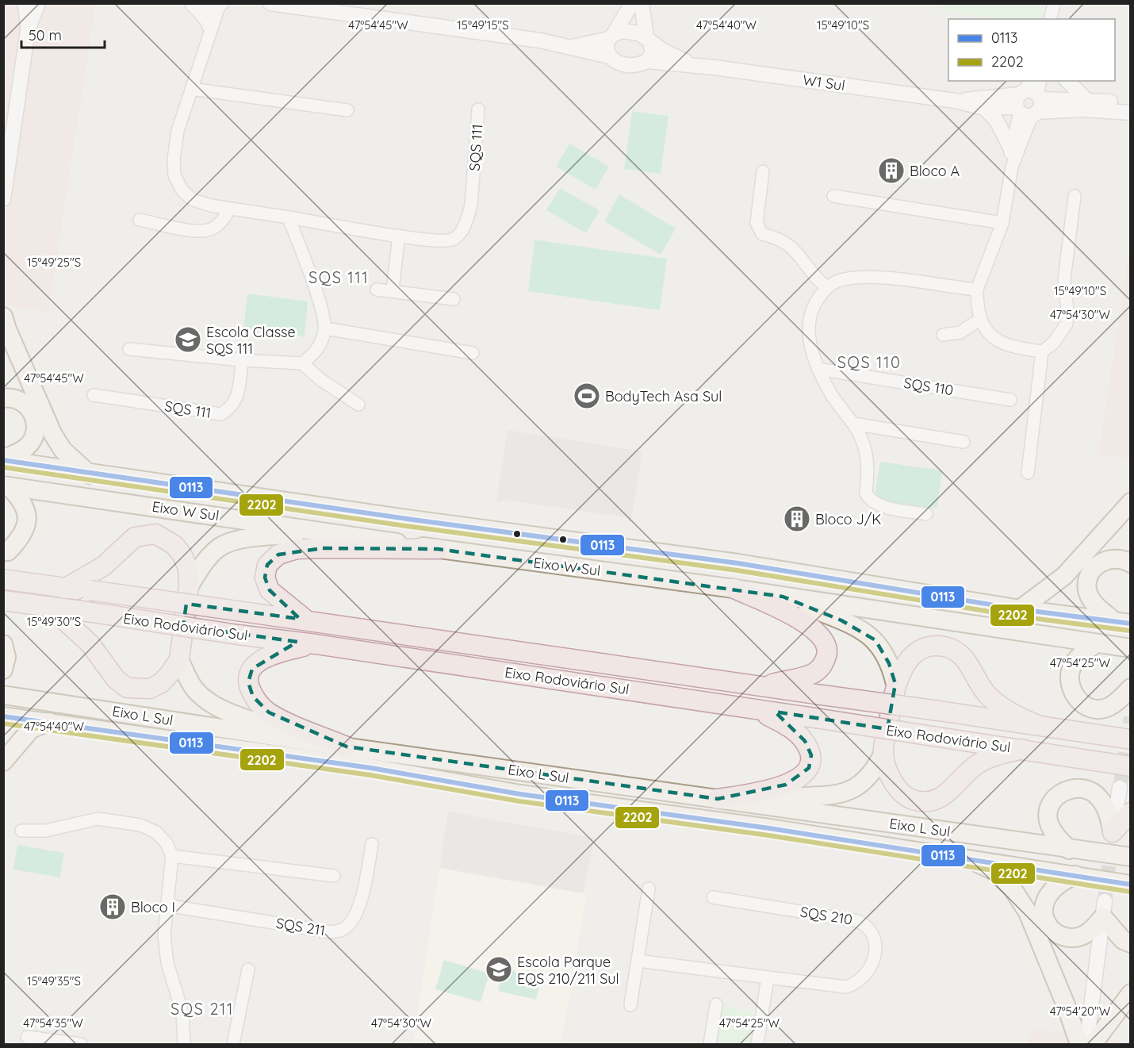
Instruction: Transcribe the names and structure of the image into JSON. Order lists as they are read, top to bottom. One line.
{"streets":{"highway":["Eixo Rodoviário Sul"],"main road":["Eixo W Sul","Eixo L Sul"],"street":["W1 Sul","SQS 111","SQS 110","SQS 210","SQS 211"]},"districts":["SQS 111","SQS 110","SQS 211"],"places":{"building":["Bloco A","Bloco J/K","Bloco I"],"school or university":["Escola Classe SQS 111","Escola Parque EQS 210/211 Sul"],"sports":["BodyTech Asa Sul"]},"lines":["transit line 0113","transit line 2202"],"legend":["0113","2202"],"scale_bar":"50 m","coordinates":["47°54'45\"W","15°49'15\"S","47°54'40\"W","15°49'10\"S","15°49'25\"S","47°54'30\"W","15°49'30\"S","47°54'25\"W","15°49'35\"S","47°54'20\"W","47°54'35\"W"]}
